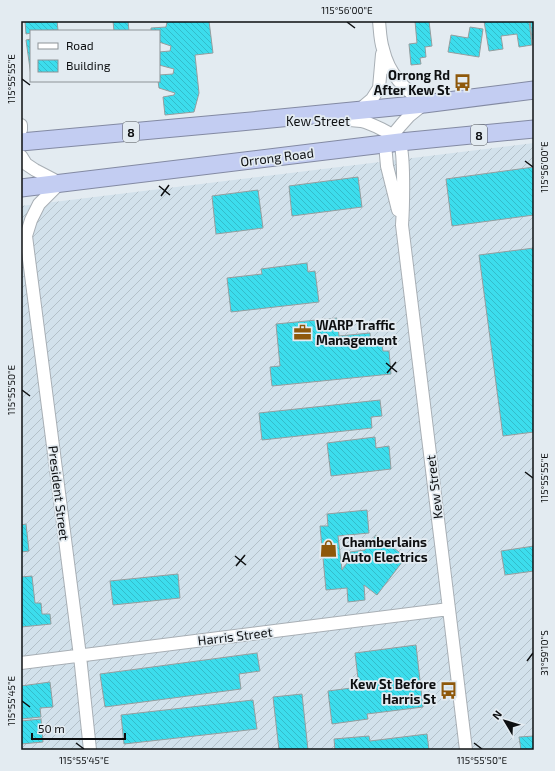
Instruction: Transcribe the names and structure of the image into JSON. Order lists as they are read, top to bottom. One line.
{"streets":{"highway":["8","Orrong Road"],"street":["Kew Street","President Street","Harris Street"]},"crossings":[["Kew Street","8"],["Kew Street","Orrong Road"],["Kew Street","Harris Street"],["Orrong Road","President Street"],["President Street","Harris Street"]],"places":{"bus stop":["Orrong Rd After Kew St","Kew St Before Harris St"],"office":["WARP Traffic Management"],"shop":["Chamberlains Auto Electrics"]},"legend":["Road","Building"],"scale_bar":"50 m","north":"top left","coordinates":["115°56'00\"E","115°55'55\"E","115°55'50\"E","31°59'10\"S","115°55'45\"E"]}
